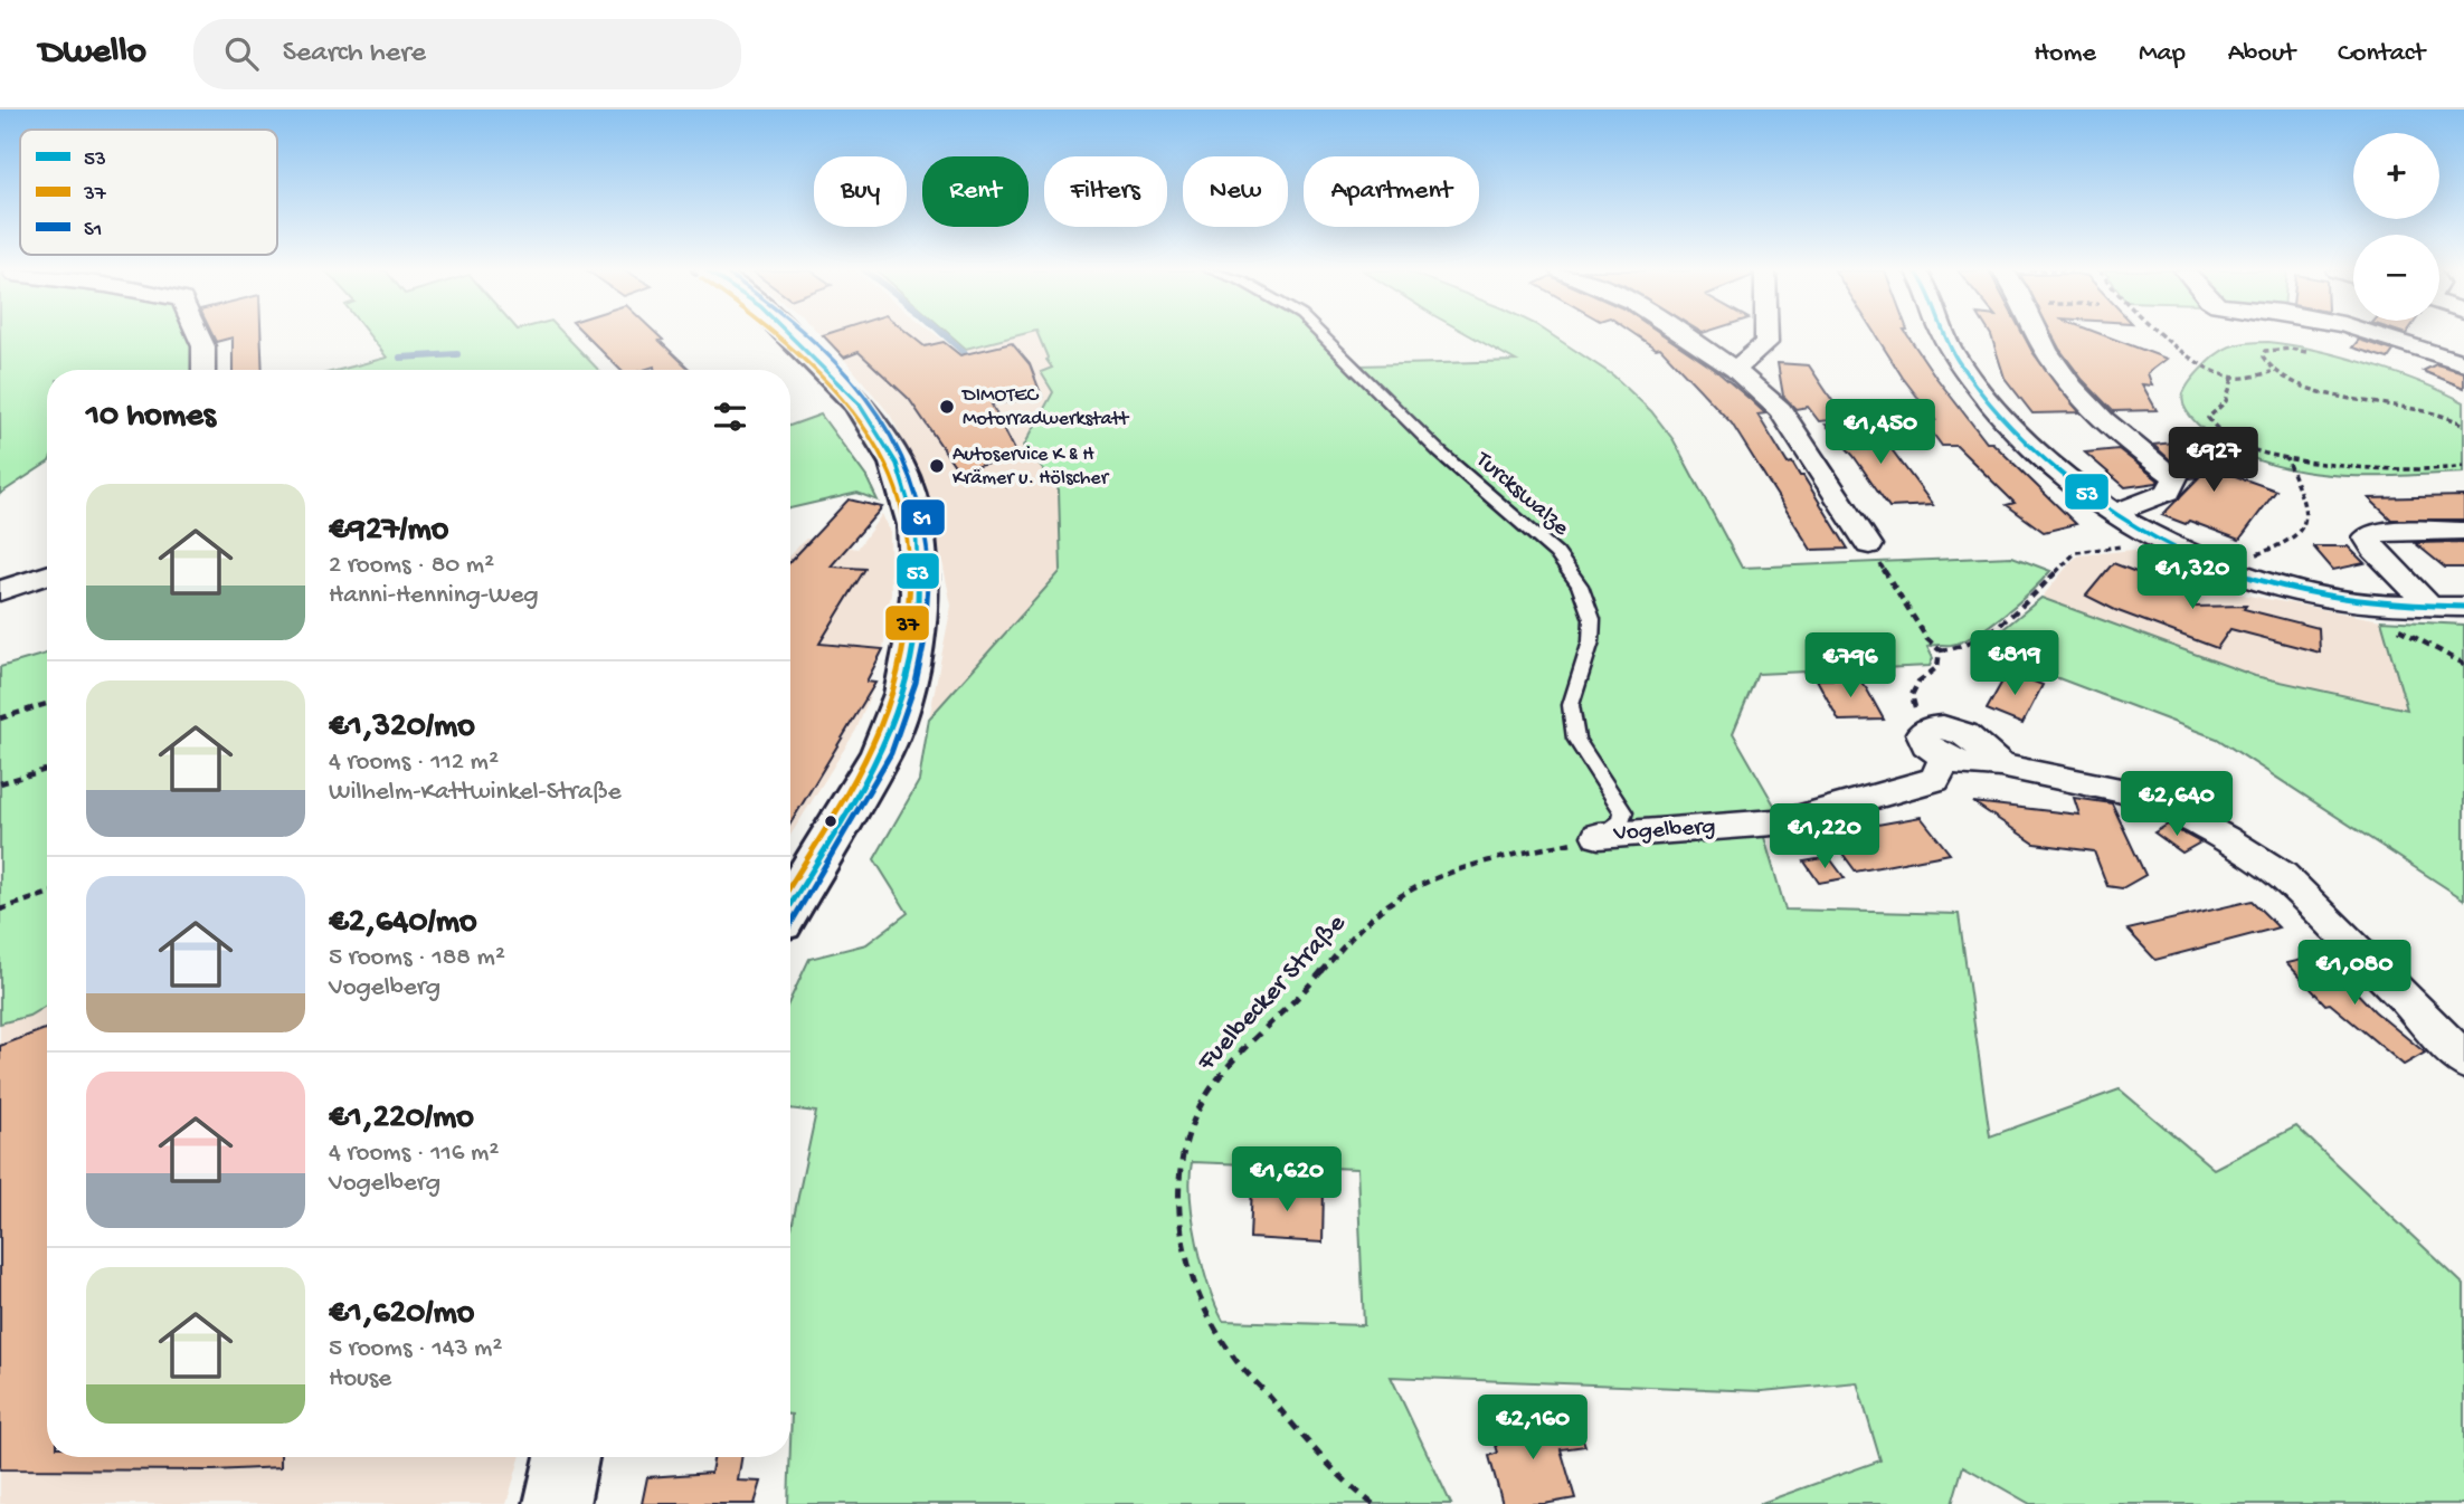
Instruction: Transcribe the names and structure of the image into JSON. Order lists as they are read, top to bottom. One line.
{"streets":{"street":["Vogelberg"],"lane":["Turckswalze"],"path":["Fuelbecker Straße"]},"crossings":[["Turckswalze","Vogelberg"],["Turckswalze","Fuelbecker Straße"],["Vogelberg","Fuelbecker Straße"]],"places":["DIMOTEC Motorradwerkstatt","Autoservice K & H Krämer u. Hölscher"],"lines":["transit line 53","transit line 37","transit line S1"],"legend":["53","37","S1"],"page":{"header":"Dwello","search":"Search here","nav":["Home","Map","About","Contact"],"map_buttons":["+","−"],"chip":["Buy","Rent","Filters","New","Apartment"],"heading":"10 homes","price":["€1,450","€927","€1,320","€819","€796","€2,640","€1,220","€1,080","€1,620","€2,160"],"list":[{"name":"€927/mo","note":"2 rooms · 80 m² · Hanni-Henning-Weg"},{"name":"€1,320/mo","note":"4 rooms · 112 m² · Wilhelm-Kattwinkel-Straße"},{"name":"€2,640/mo","note":"5 rooms · 188 m² · Vogelberg"},{"name":"€1,220/mo","note":"4 rooms · 116 m² · Vogelberg"},{"name":"€1,620/mo","note":"5 rooms · 143 m² · House"}]}}
